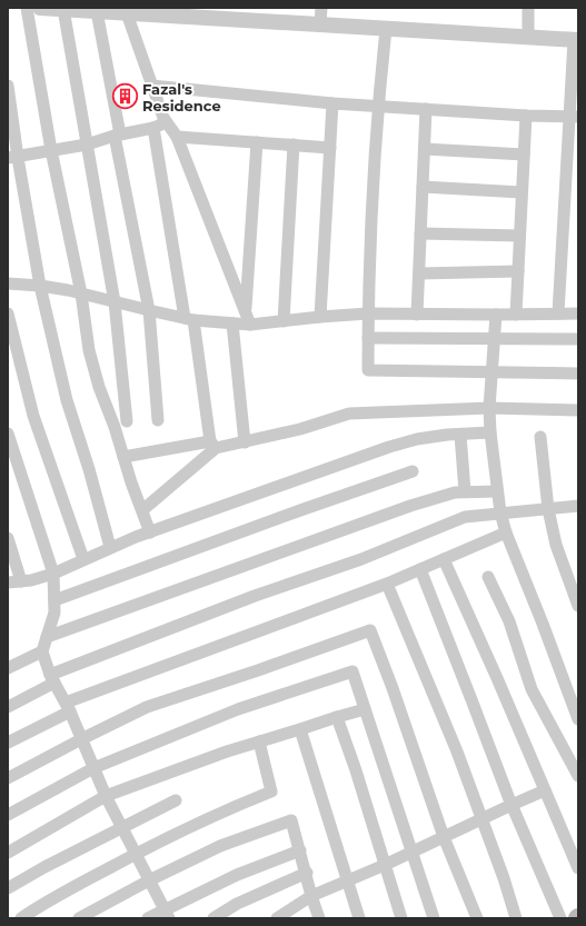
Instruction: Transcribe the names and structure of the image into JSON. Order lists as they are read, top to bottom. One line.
{"places":{"building":["Fazal's Residence"]}}
